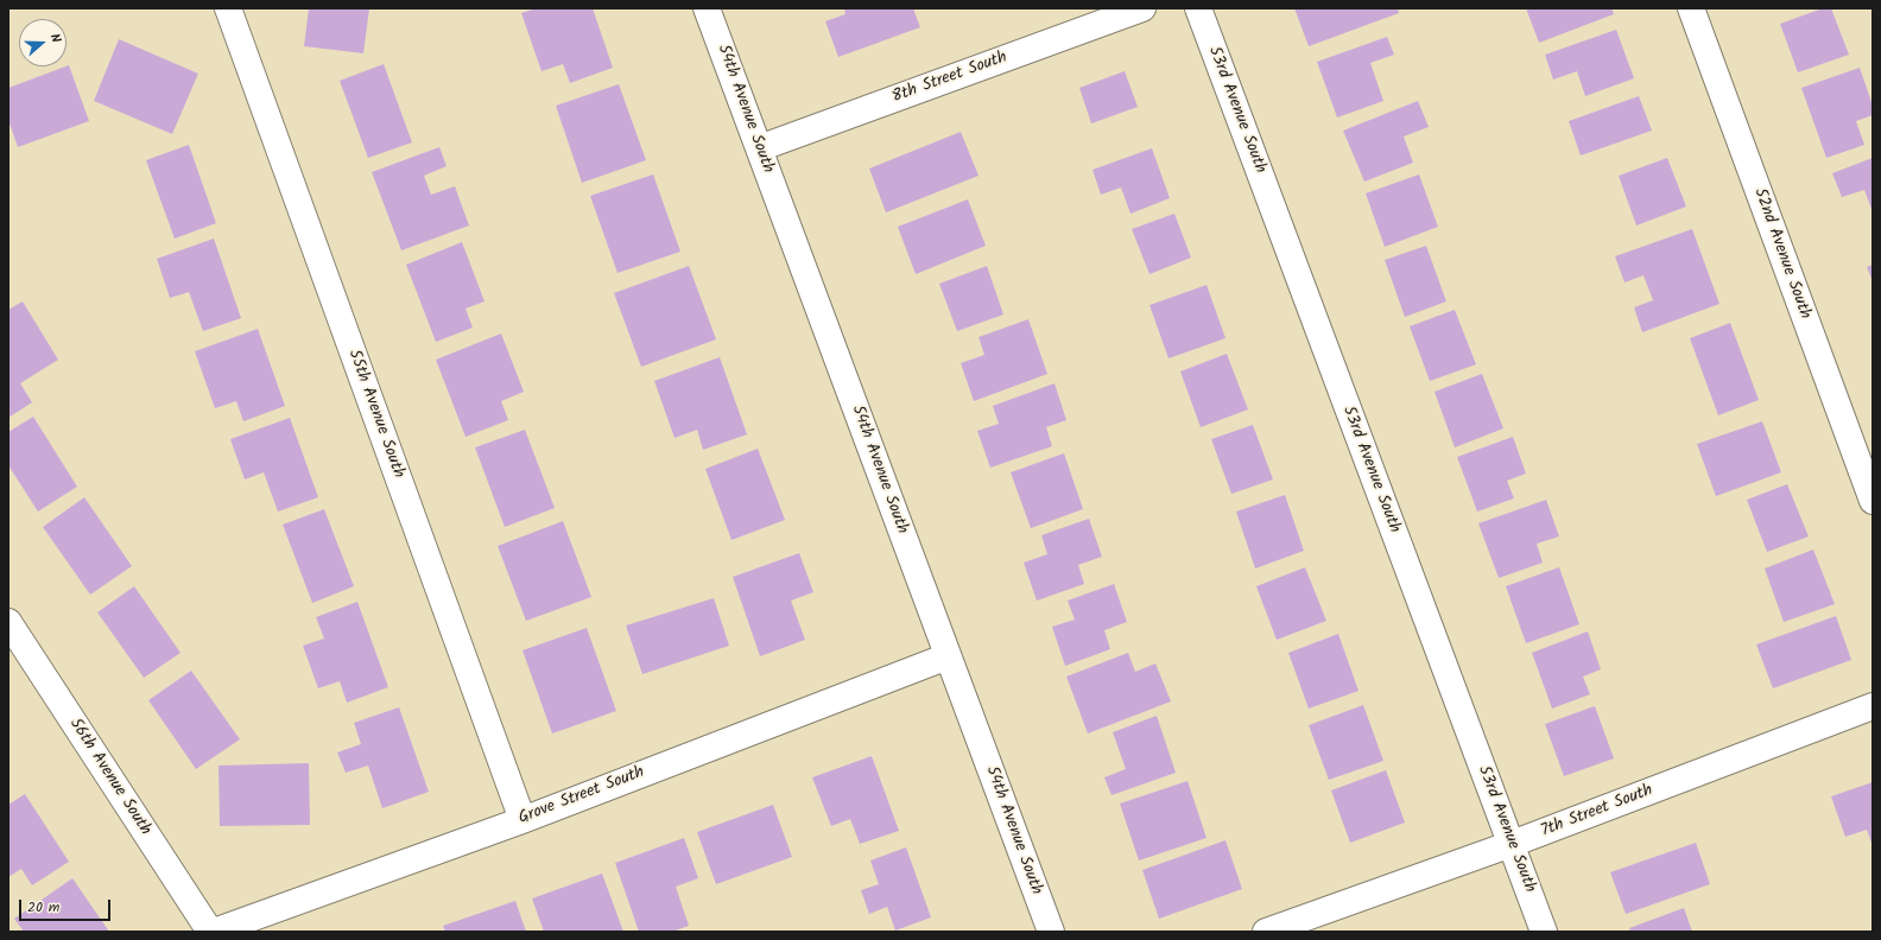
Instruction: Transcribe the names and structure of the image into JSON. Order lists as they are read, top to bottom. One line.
{"streets":{"street":["8th Street South","54th Avenue South","53rd Avenue South","52nd Avenue South","55th Avenue South","56th Avenue South","Grove Street South","7th Street South"]},"crossings":[["8th Street South","54th Avenue South"],["54th Avenue South","Grove Street South"],["53rd Avenue South","7th Street South"],["55th Avenue South","Grove Street South"],["56th Avenue South","Grove Street South"]],"scale_bar":"20 m","north":"right"}
